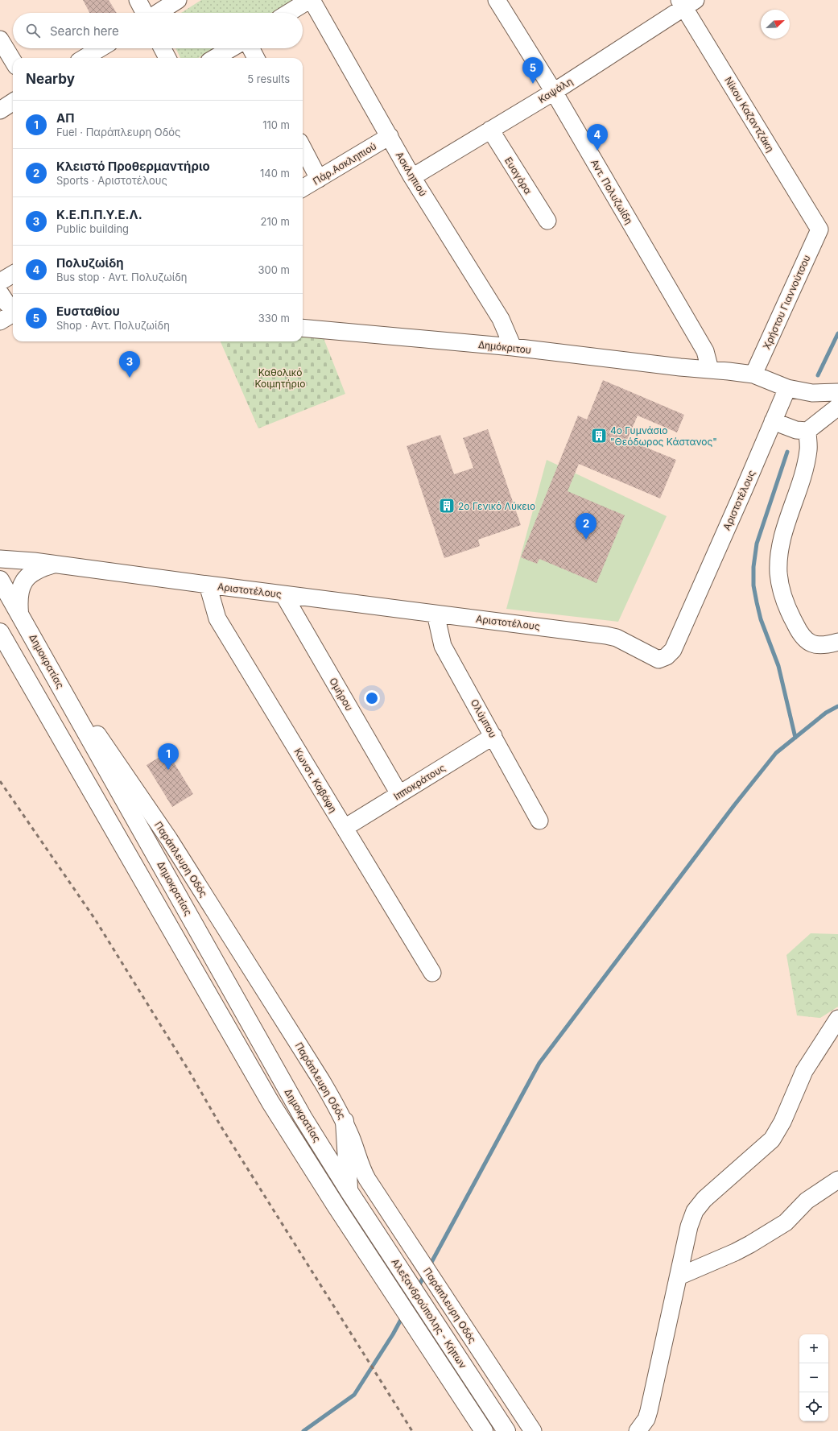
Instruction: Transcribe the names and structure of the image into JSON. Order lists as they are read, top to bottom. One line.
{"streets":{"highway":["Δημοκρατίας","Αλεξανδρούπολης - Κήπων"],"street":["Καψάλη","Νίκου Καζαντζάκη","Πάρ.Ασκληπιού","Ασκληπιού","Ευαγόρα","Αντ. Πολυζωίδη","Χρήστου Γιαννούτσου","Δημόκριτου","Αριστοτέλους","Ομήρου","Ολύμπου","Κωνστ. Καβάφη","Ιπποκράτους","Παράπλευρη Οδός"]},"crossings":[["Καψάλη","Νίκου Καζαντζάκη"],["Καψάλη","Ασκληπιού"],["Καψάλη","Ευαγόρα"],["Καψάλη","Αντ. Πολυζωίδη"],["Νίκου Καζαντζάκη","Χρήστου Γιαννούτσου"],["Πάρ.Ασκληπιού","Ασκληπιού"],["Ασκληπιού","Δημόκριτου"],["Αντ. Πολυζωίδη","Δημόκριτου"],["Χρήστου Γιαννούτσου","Δημόκριτου"],["Δημόκριτου","Αριστοτέλους"],["Αριστοτέλους","Ομήρου"],["Αριστοτέλους","Ολύμπου"],["Αριστοτέλους","Κωνστ. Καβάφη"],["Δημοκρατίας","Αλεξανδρούπολης - Κήπων"],["Ομήρου","Ιπποκράτους"],["Ολύμπου","Ιπποκράτους"],["Κωνστ. Καβάφη","Ιπποκράτους"]],"parks":["Καθολικό Κοιμητήριο"],"places":{"building":["4ο Γυμνάσιο \"Θεόδωρος Κάστανος\"","2ο Γενικό Λύκειο"]},"north":"top right","page":{"search":"Search here","pins":["5","4","3","2","1"],"heading":["Nearby","5 results"],"list":[{"mark":"1","name":"ΑΠ","note":"Fuel · Παράπλευρη Οδός","value":"110 m"},{"mark":"2","name":"Κλειστό Προθερμαντήριο","note":"Sports · Αριστοτέλους","value":"140 m"},{"mark":"3","name":"Κ.Ε.Π.Π.Υ.Ε.Λ.","note":"Public building","value":"210 m"},{"mark":"4","name":"Πολυζωίδη","note":"Bus stop · Αντ. Πολυζωίδη","value":"300 m"},{"mark":"5","name":"Ευσταθίου","note":"Shop · Αντ. Πολυζωίδη","value":"330 m"}],"map_buttons":["+","−"]}}
